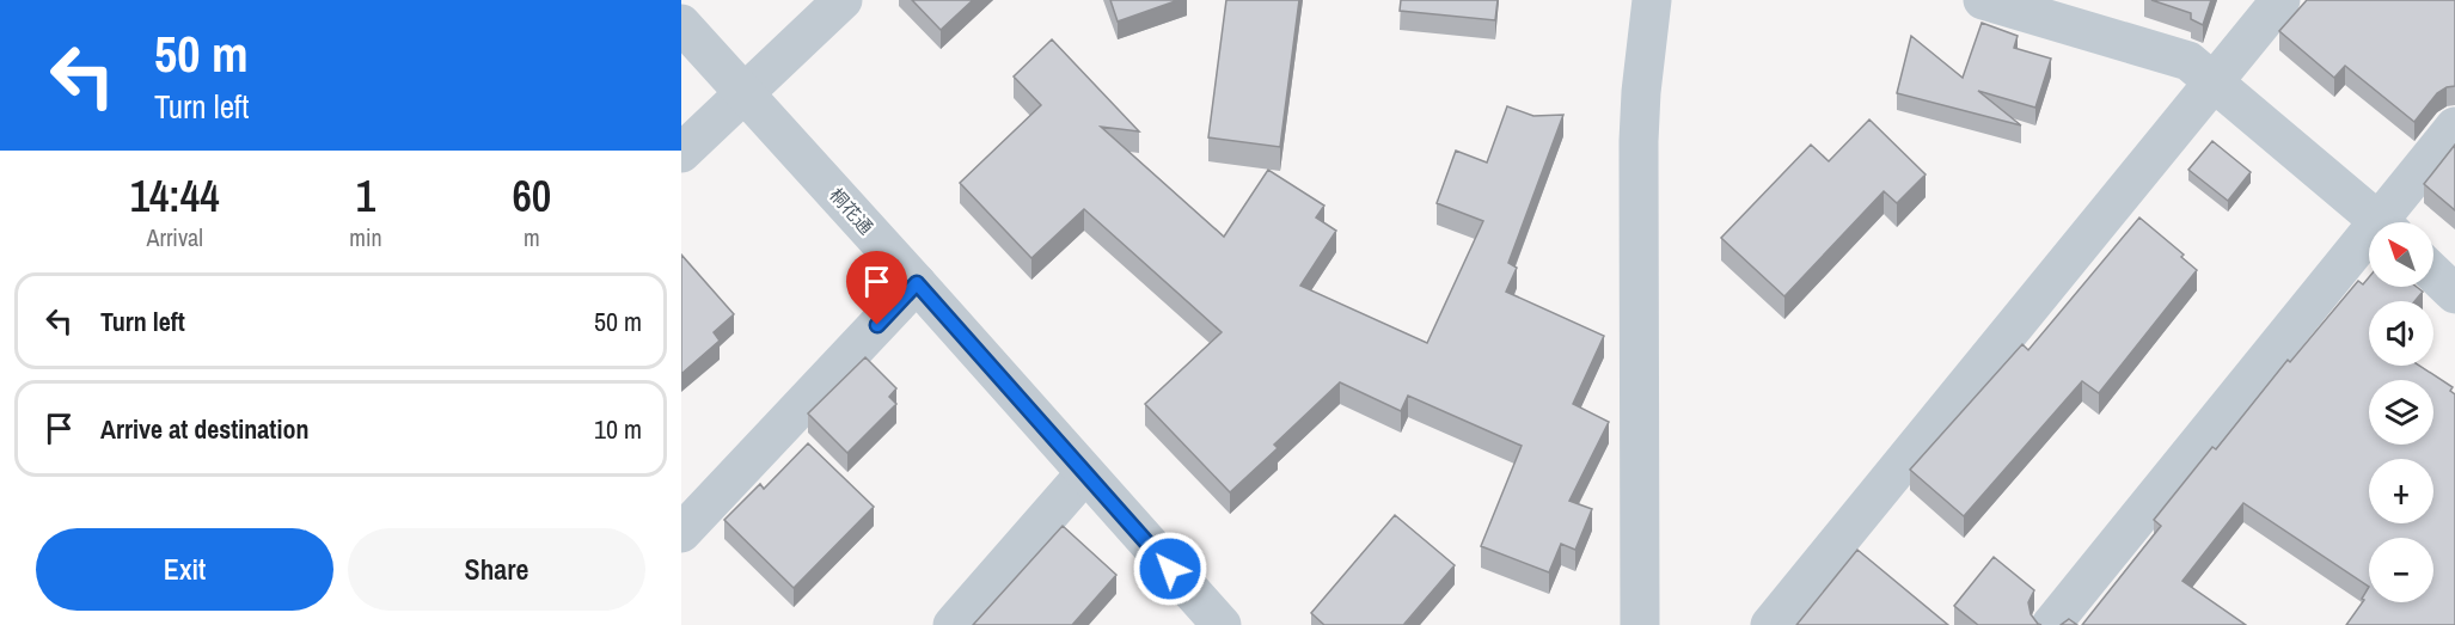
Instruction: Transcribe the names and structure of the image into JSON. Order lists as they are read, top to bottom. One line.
{"streets":{"street":["桐花通"]},"north":"top left","page":{"turn":["50 m","Turn left"],"eta":["14:44","Arrival","1","min","60","m"],"map_buttons":["+","−"],"list":[{"name":"Turn left","value":"50 m"},{"name":"Arrive at destination","value":"10 m"}],"buttons":["Exit","Share"]}}
